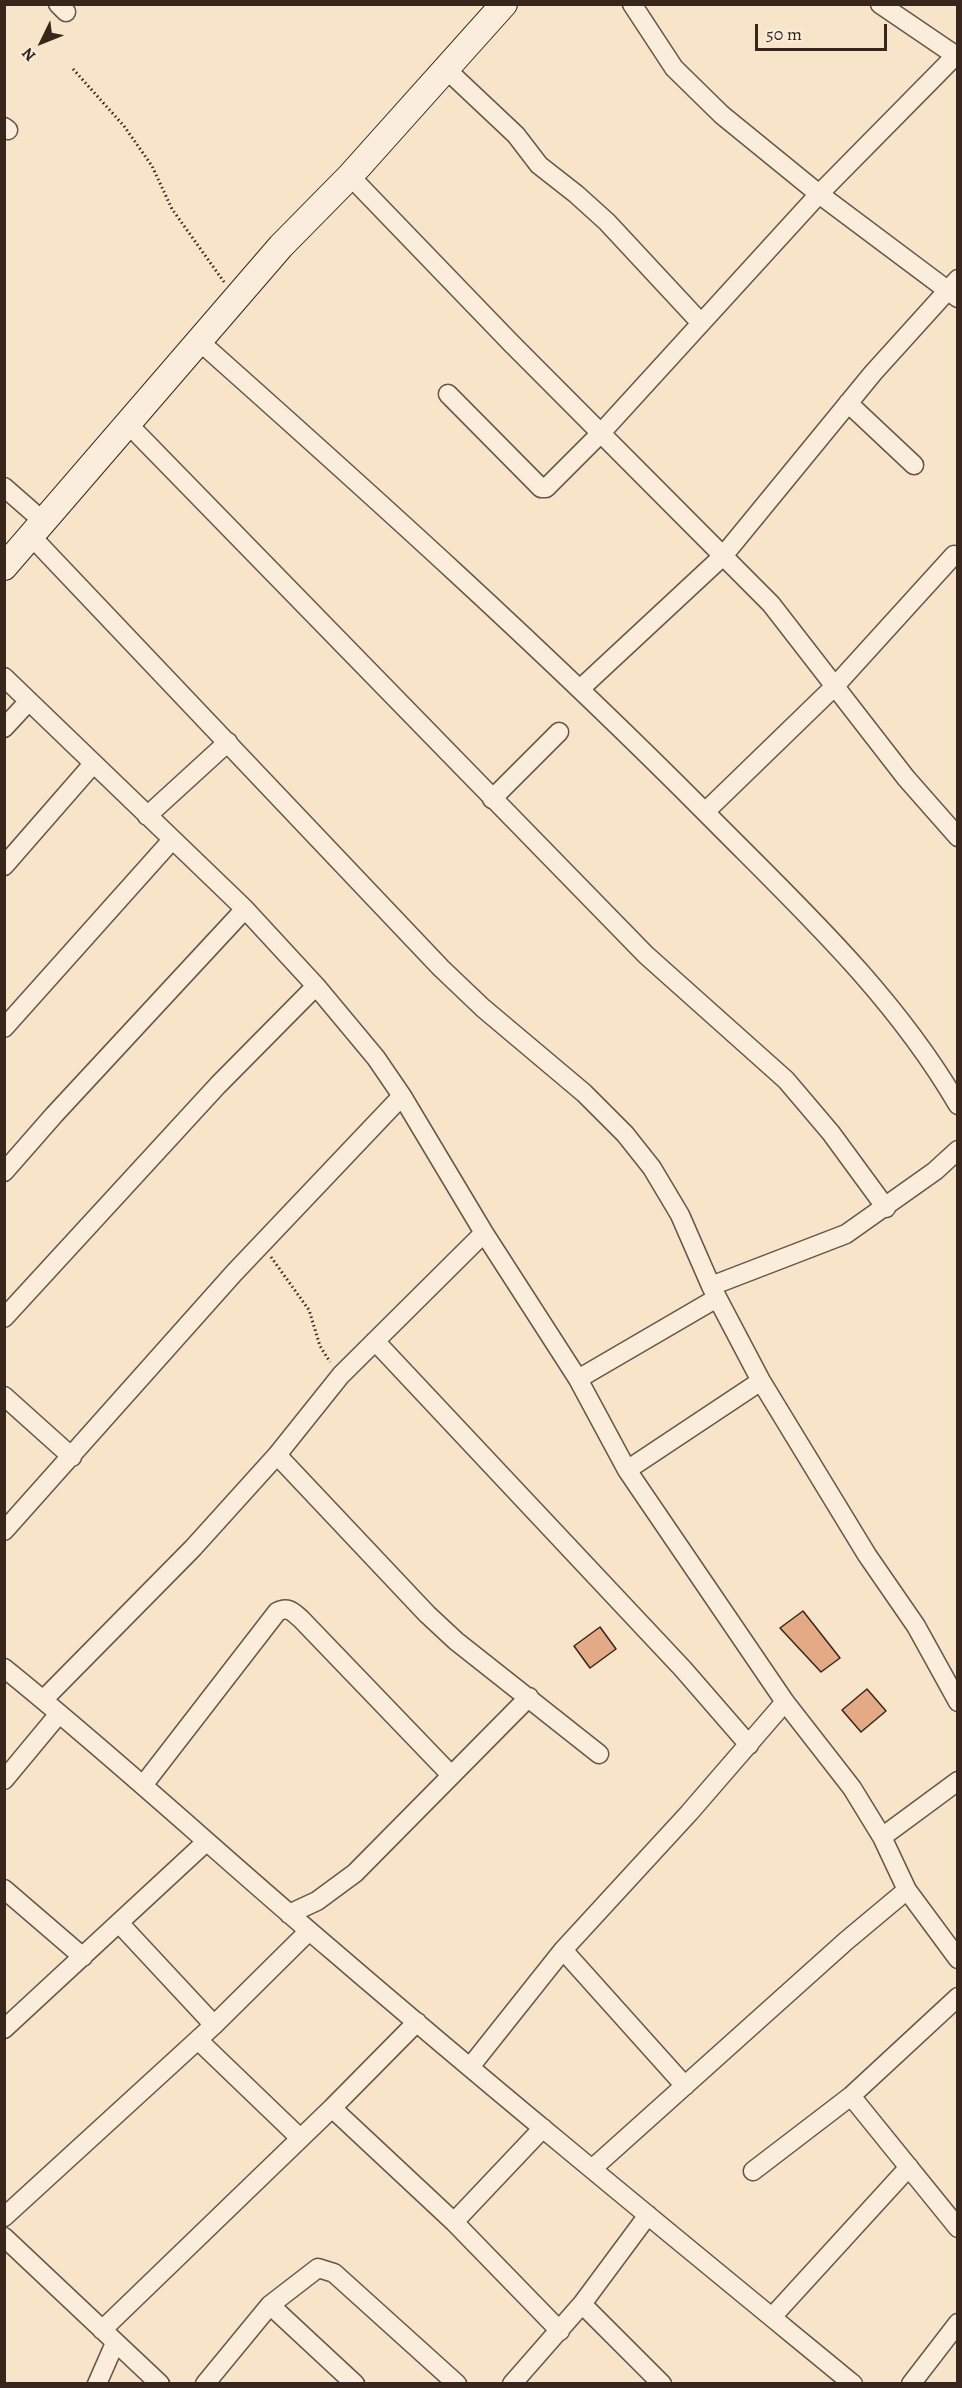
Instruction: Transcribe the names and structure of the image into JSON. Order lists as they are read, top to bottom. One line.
{"scale_bar":"50 m","north":"bottom left"}
